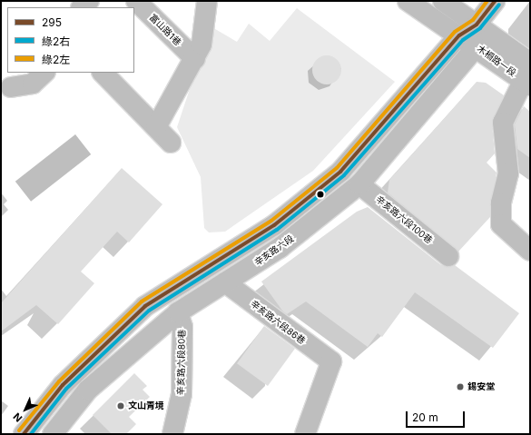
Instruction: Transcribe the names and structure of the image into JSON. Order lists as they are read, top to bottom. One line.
{"streets":{"main road":["富山路1巷","木柵路一段","辛亥路六段100巷","辛亥路六段","辛亥路六段86巷","辛亥路六段80巷"]},"crossings":[["木柵路一段","辛亥路六段"],["辛亥路六段100巷","辛亥路六段"],["辛亥路六段","辛亥路六段86巷"],["辛亥路六段","辛亥路六段80巷"]],"places":["錫安堂","文山青境"],"lines":["transit line 295","transit line 綠2左","transit line 綠2右"],"legend":["295","綠2右","綠2左"],"scale_bar":"20 m","north":"bottom left"}
